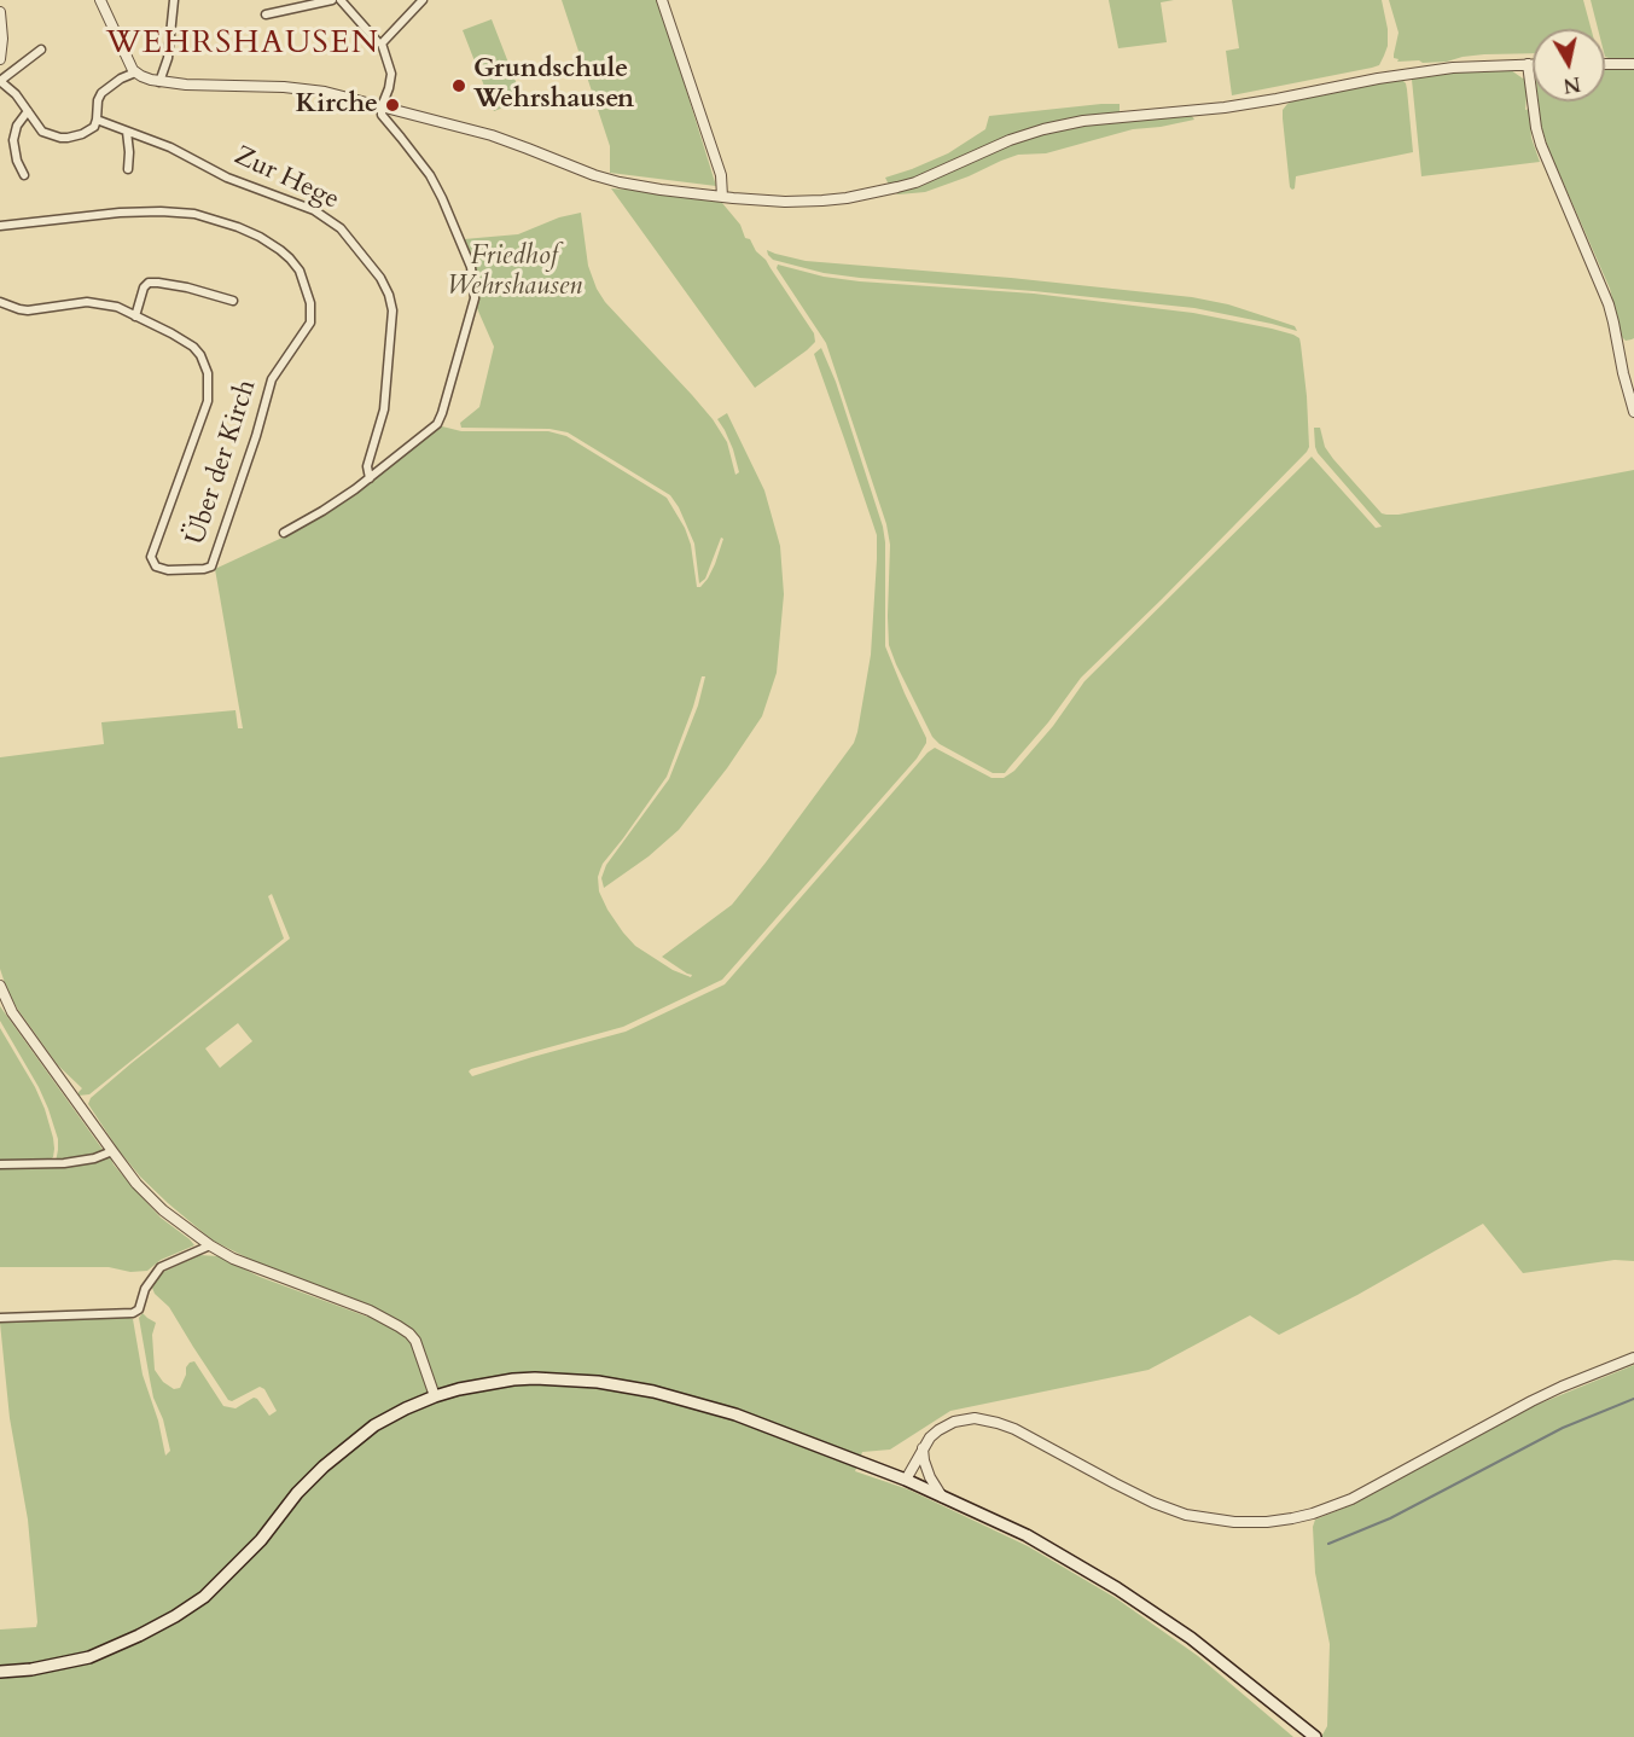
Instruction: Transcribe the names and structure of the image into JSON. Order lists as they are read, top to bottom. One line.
{"streets":{"street":["Zur Hege","Über der Kirch"]},"districts":["WEHRSHAUSEN"],"parks":["Friedhof Wehrshausen"],"places":["Grundschule Wehrshausen","Kirche"],"north":"bottom"}
